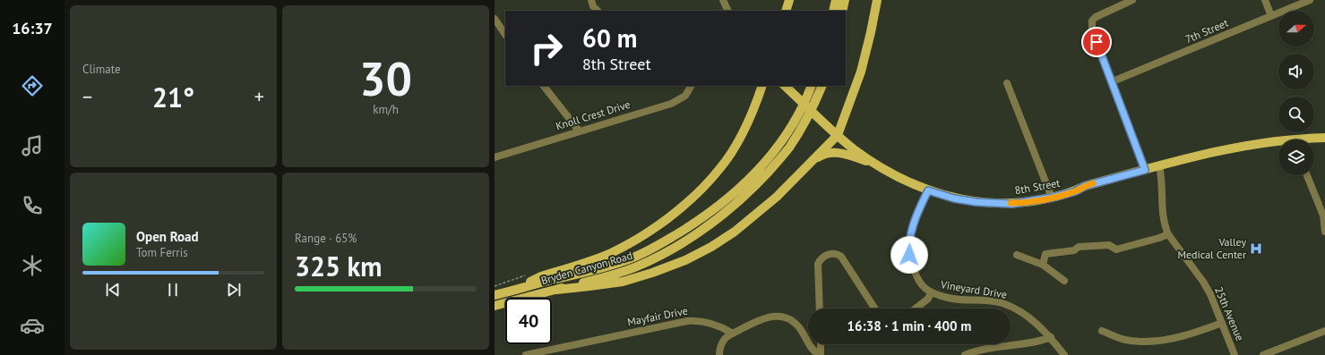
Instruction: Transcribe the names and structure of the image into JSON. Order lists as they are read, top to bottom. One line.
{"streets":{"main road":["8th Street","Bryden Canyon Road"],"street":["7th Street","Knoll Crest Drive","Vineyard Drive","25th Avenue","Mayfair Drive"]},"crossings":[["8th Street","Vineyard Drive"],["8th Street","25th Avenue"]],"places":{"hospital":["Valley Medical Center"]},"north":"right","page":{"tabs":"16:37","tile":["Climate",["30","km/h"],["Range · 65%","325 km"]],"turn":["60 m","8th Street"],"heat":["−","21°","+"],"song":["Open Road","Tom Ferris"],"limit":"40","trip":"16:38 · 1 min · 400 m"}}
